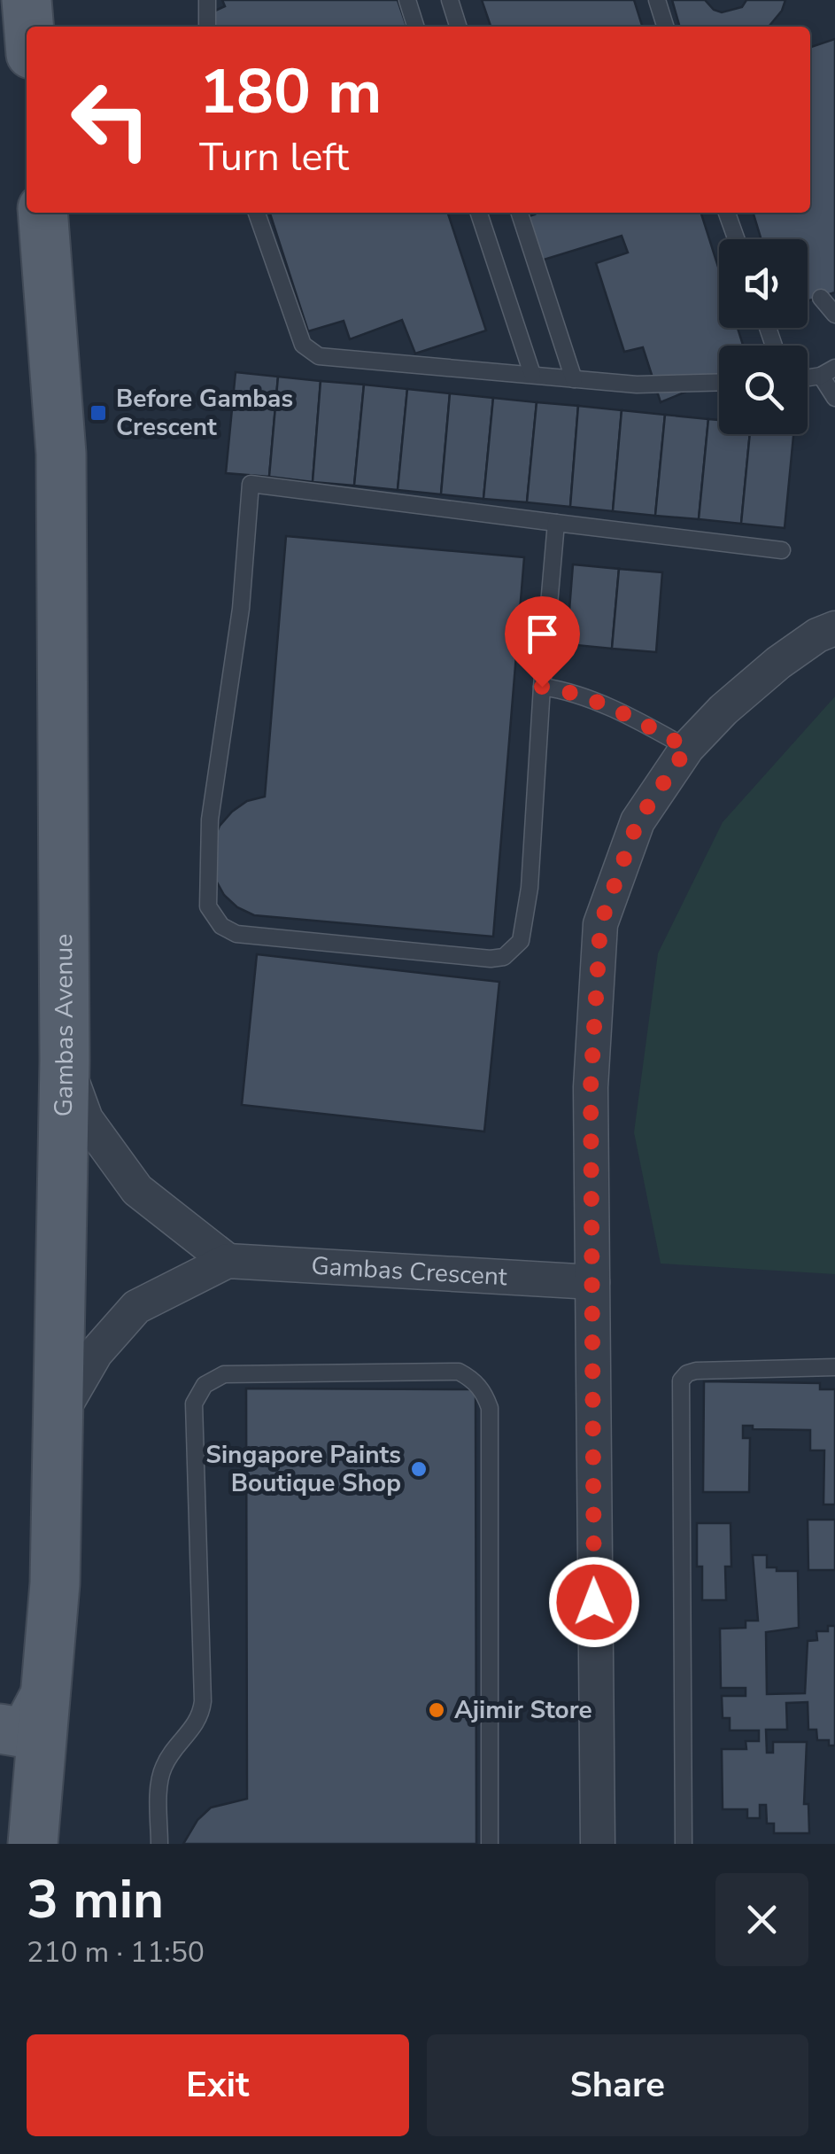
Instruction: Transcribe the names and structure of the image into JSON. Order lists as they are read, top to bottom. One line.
{"streets":{"main road":["Gambas Avenue"],"street":["Gambas Crescent"]},"crossings":[["Gambas Avenue","Gambas Crescent"]],"places":{"transit":["Before Gambas Crescent"],"other":["Singapore Paints Boutique Shop","Ajimir Store"]},"page":{"turn":["180 m","Turn left"],"heading":["3 min","210 m · 11:50"],"buttons":["Exit","Share"]}}
